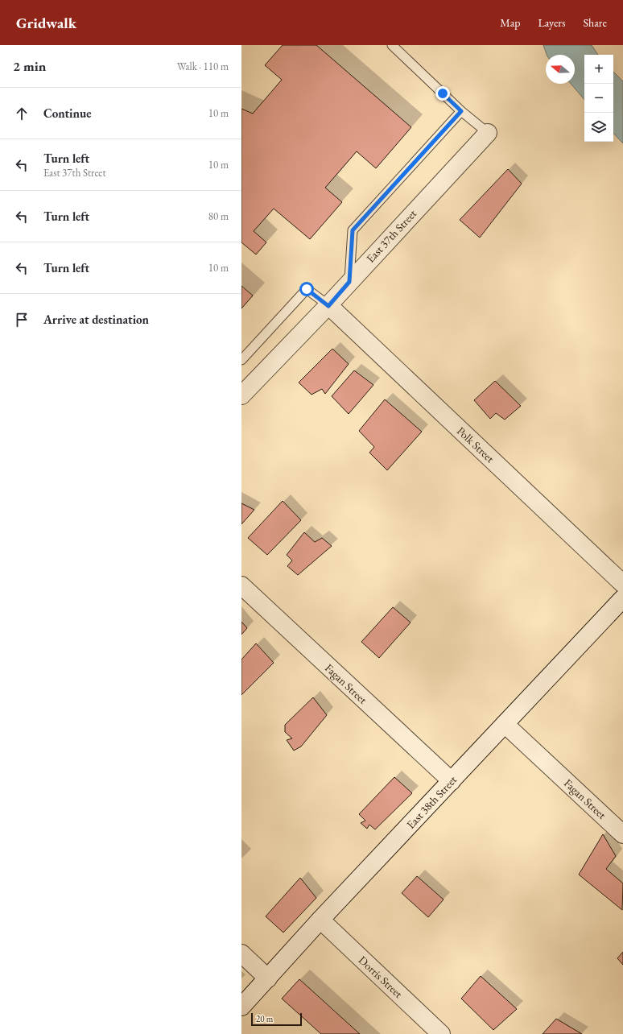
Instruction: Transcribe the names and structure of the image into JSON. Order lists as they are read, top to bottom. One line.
{"streets":{"street":["East 37th Street","Polk Street","Fagan Street","East 38th Street","Dorris Street"]},"crossings":[["East 37th Street","Polk Street"],["Fagan Street","East 38th Street"],["East 38th Street","Dorris Street"]],"scale_bar":"20 m","north":"left","page":{"header":"Gridwalk","nav":["Map","Layers","Share"],"heading":["2 min","Walk · 110 m"],"map_buttons":["+","−"],"list":[["Continue","10 m"],["Turn left","East 37th Street","10 m"],["Turn left","80 m"],["Turn left","10 m"],"Arrive at destination"],"scale":"20 m"}}
